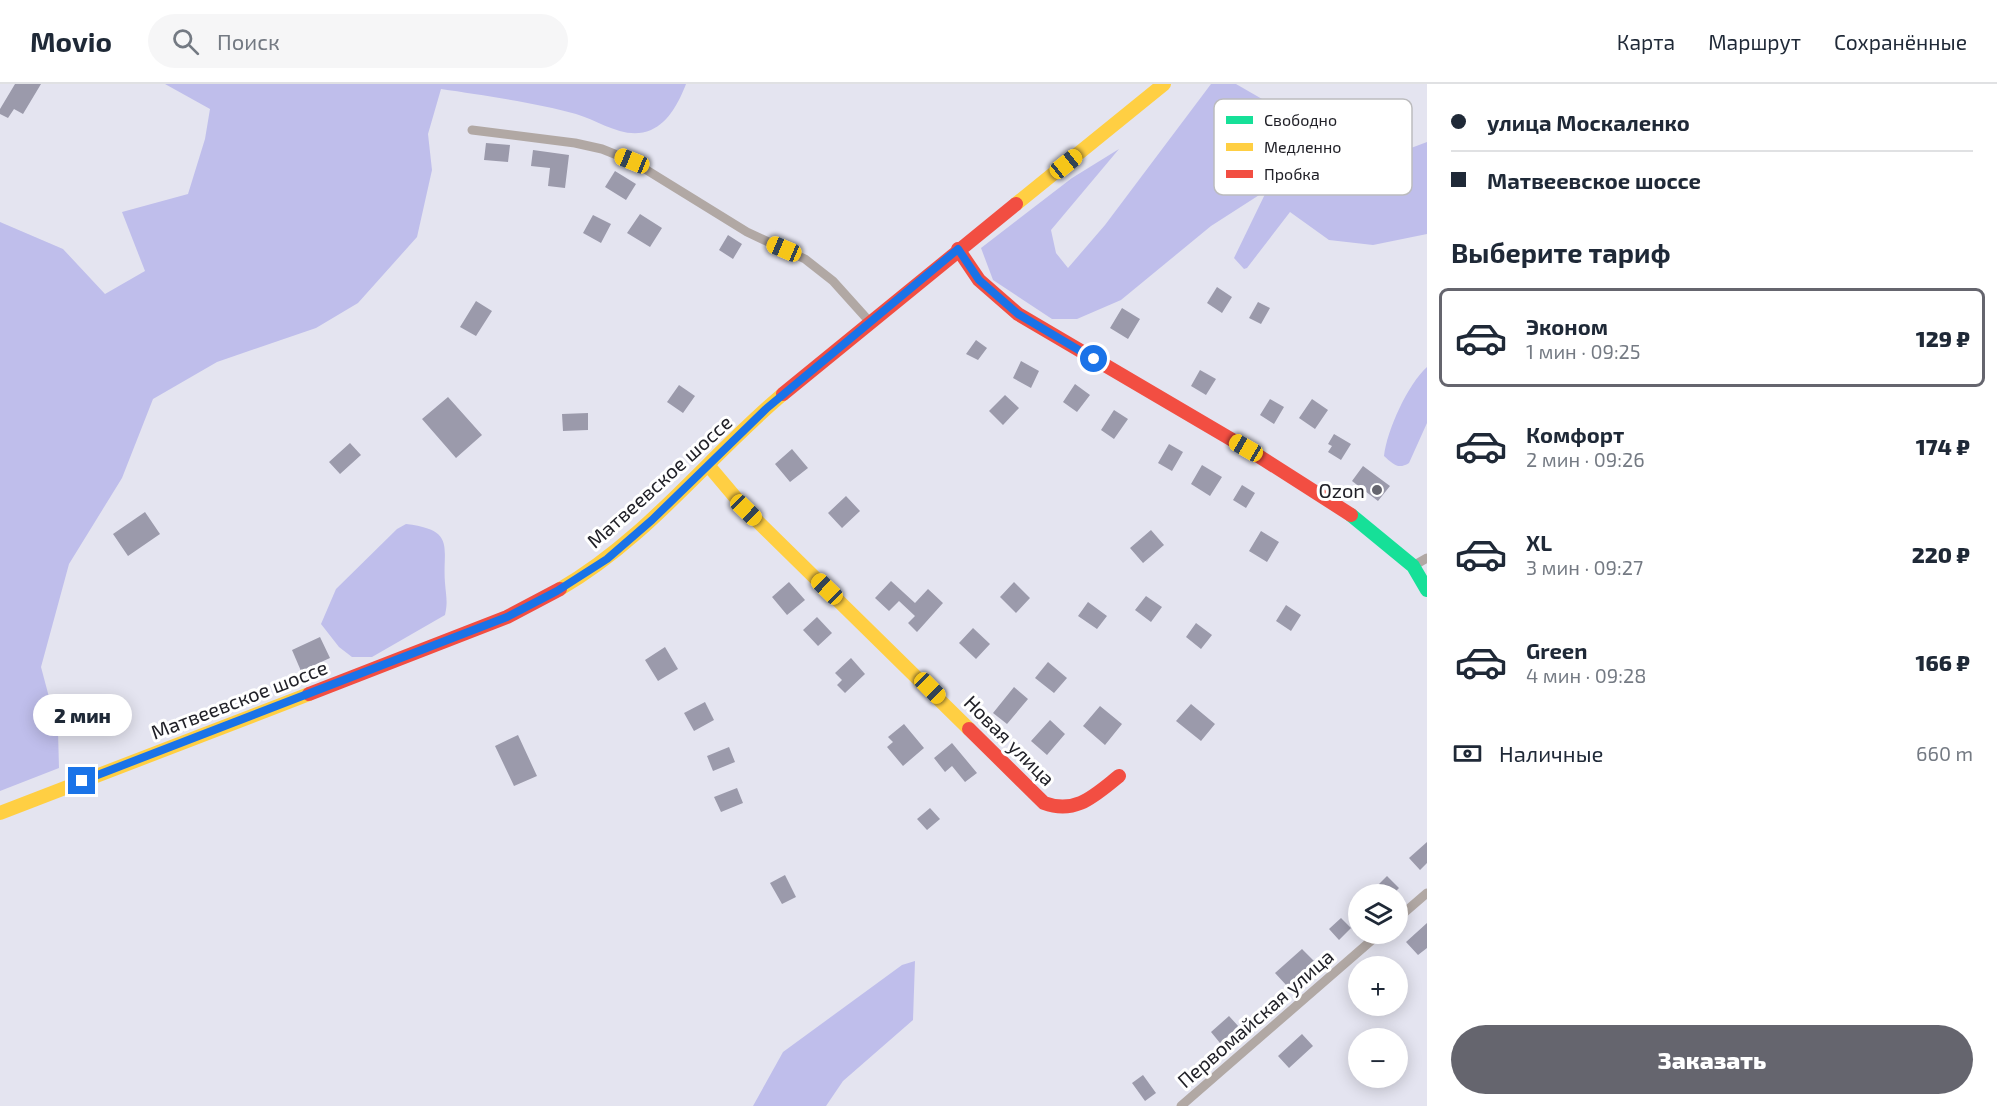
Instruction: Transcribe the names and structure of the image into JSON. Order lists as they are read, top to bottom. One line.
{"streets":{"main road":["Матвеевское шоссе","Новая улица"],"street":["Первомайская улица"]},"crossings":[["Матвеевское шоссе","Новая улица"]],"places":["Ozon"],"legend":["Свободно","Медленно","Пробка"],"page":{"header":"Movio","search":"Поиск","nav":["Карта","Маршрут","Сохранённые"],"banner":["улица Москаленко","Матвеевское шоссе"],"heading":"Выберите тариф","list":[{"name":"Эконом","note":"1 мин · 09:25","value":"129 ₽"},{"name":"Комфорт","note":"2 мин · 09:26","value":"174 ₽"},{"name":"XL","note":"3 мин · 09:27","value":"220 ₽"},{"name":"Green","note":"4 мин · 09:28","value":"166 ₽"}],"bubble":"2 мин","pay":["Наличные","660 m"],"map_buttons":["+","−"],"buttons":"Заказать"}}
